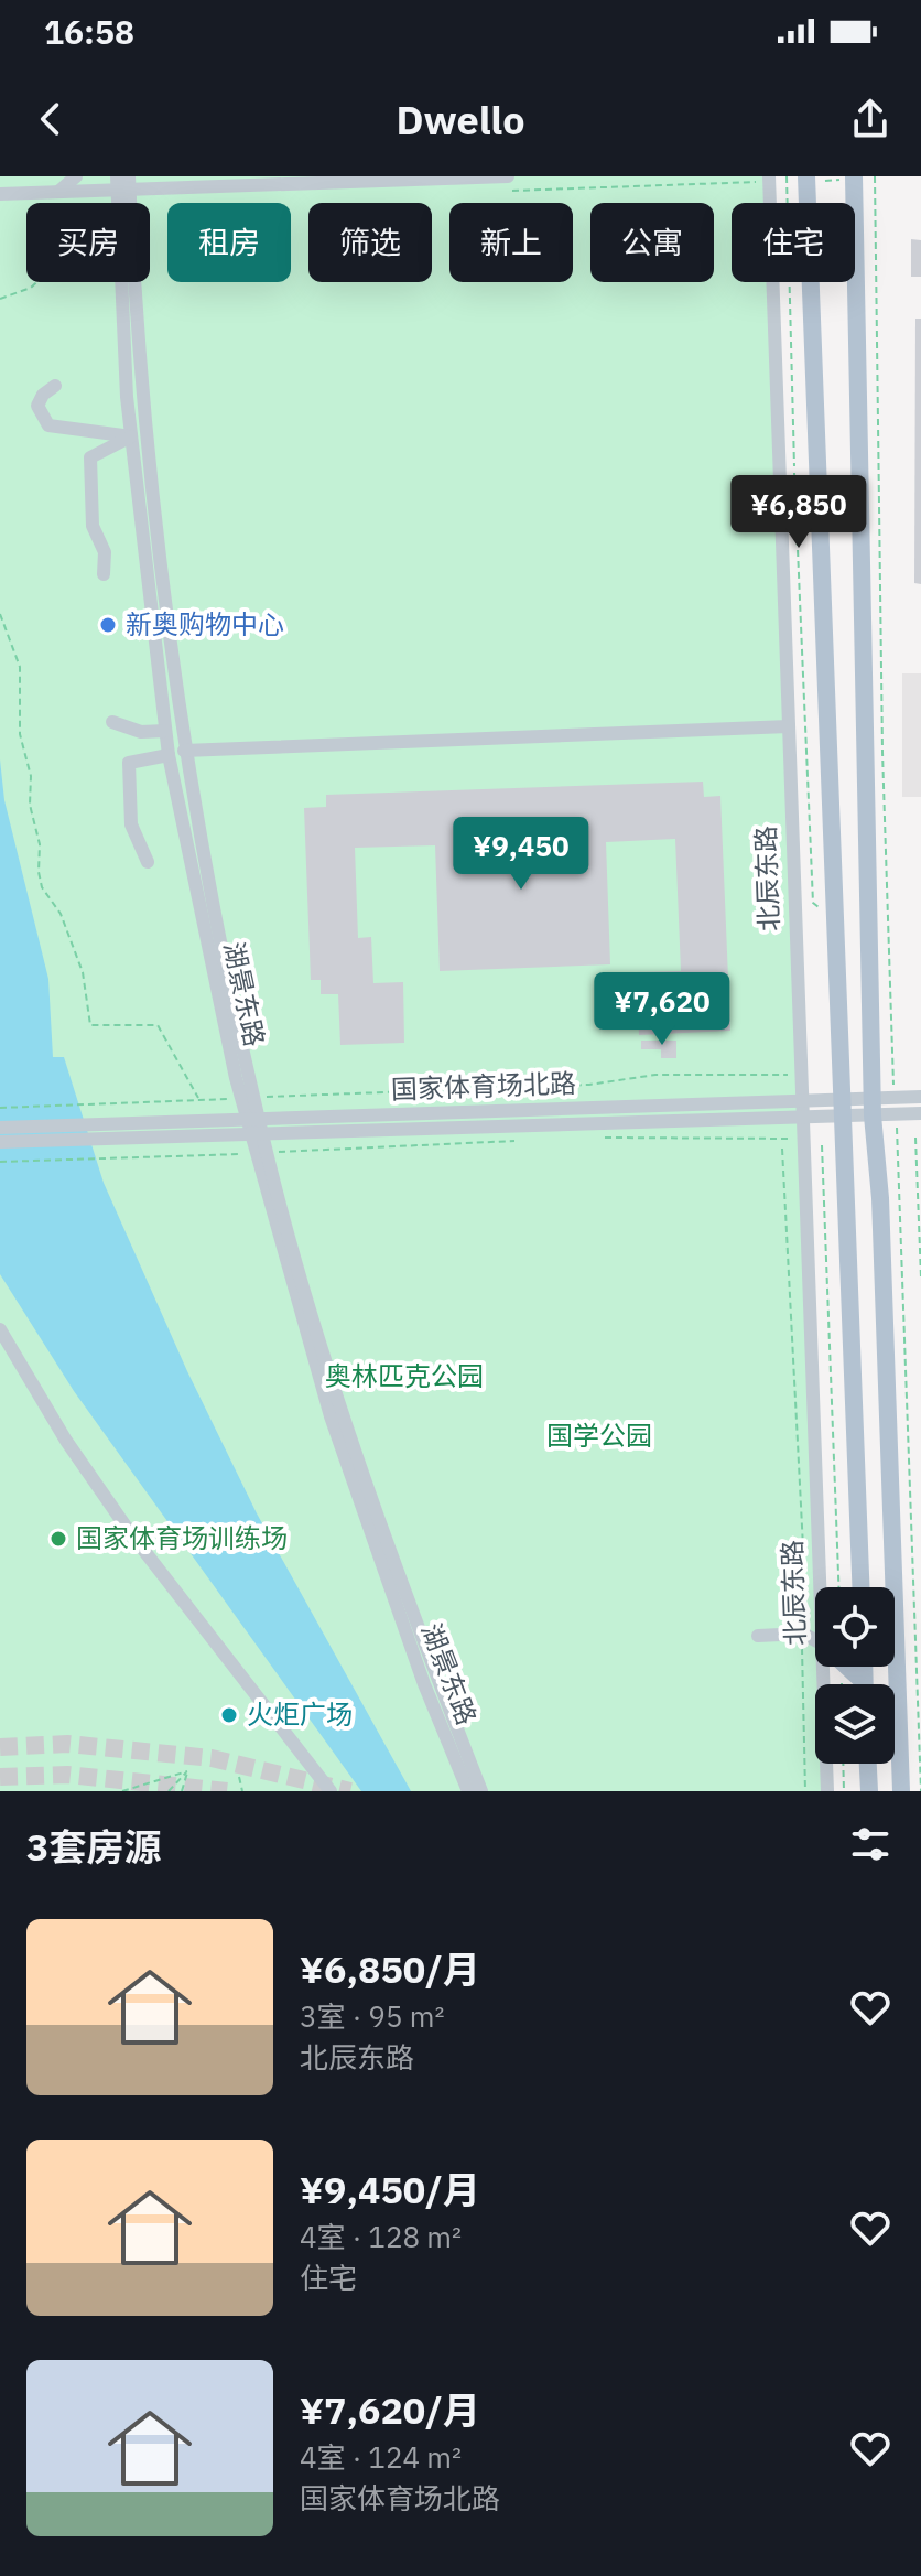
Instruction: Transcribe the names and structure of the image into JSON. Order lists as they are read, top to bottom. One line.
{"streets":{"street":["北辰东路","湖景东路","国家体育场北路"]},"crossings":[["北辰东路","国家体育场北路"],["湖景东路","国家体育场北路"]],"parks":["奥林匹克公园","国学公园"],"places":["新奥购物中心","国家体育场训练场","火炬广场"],"page":{"status":"16:58","header":"Dwello","chip":["买房","租房","筛选","新上","公寓","住宅"],"price":["¥6,850","¥9,450","¥7,620"],"heading":"3套房源","list":[{"name":"¥6,850/月","note":"3室 · 95 m² · 北辰东路"},{"name":"¥9,450/月","note":"4室 · 128 m² · 住宅"},{"name":"¥7,620/月","note":"4室 · 124 m² · 国家体育场北路"}]}}
